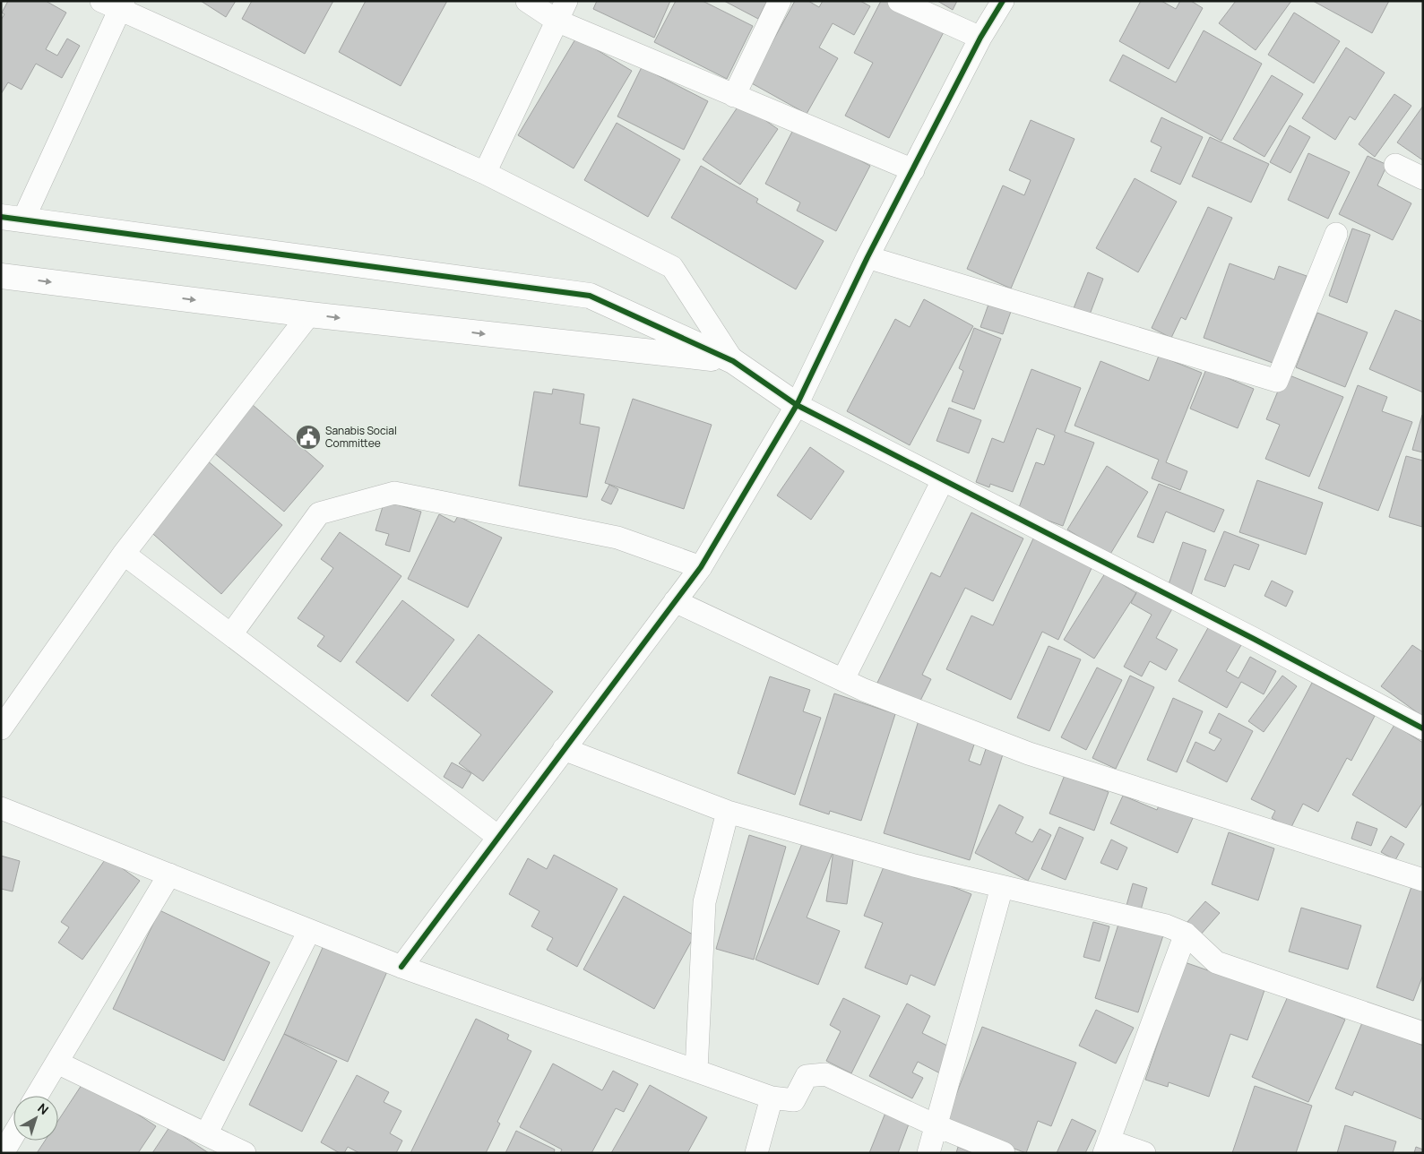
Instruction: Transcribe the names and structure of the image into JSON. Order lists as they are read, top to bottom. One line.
{"places":{"public building":["Sanabis Social Committee"]},"north":"top right"}
